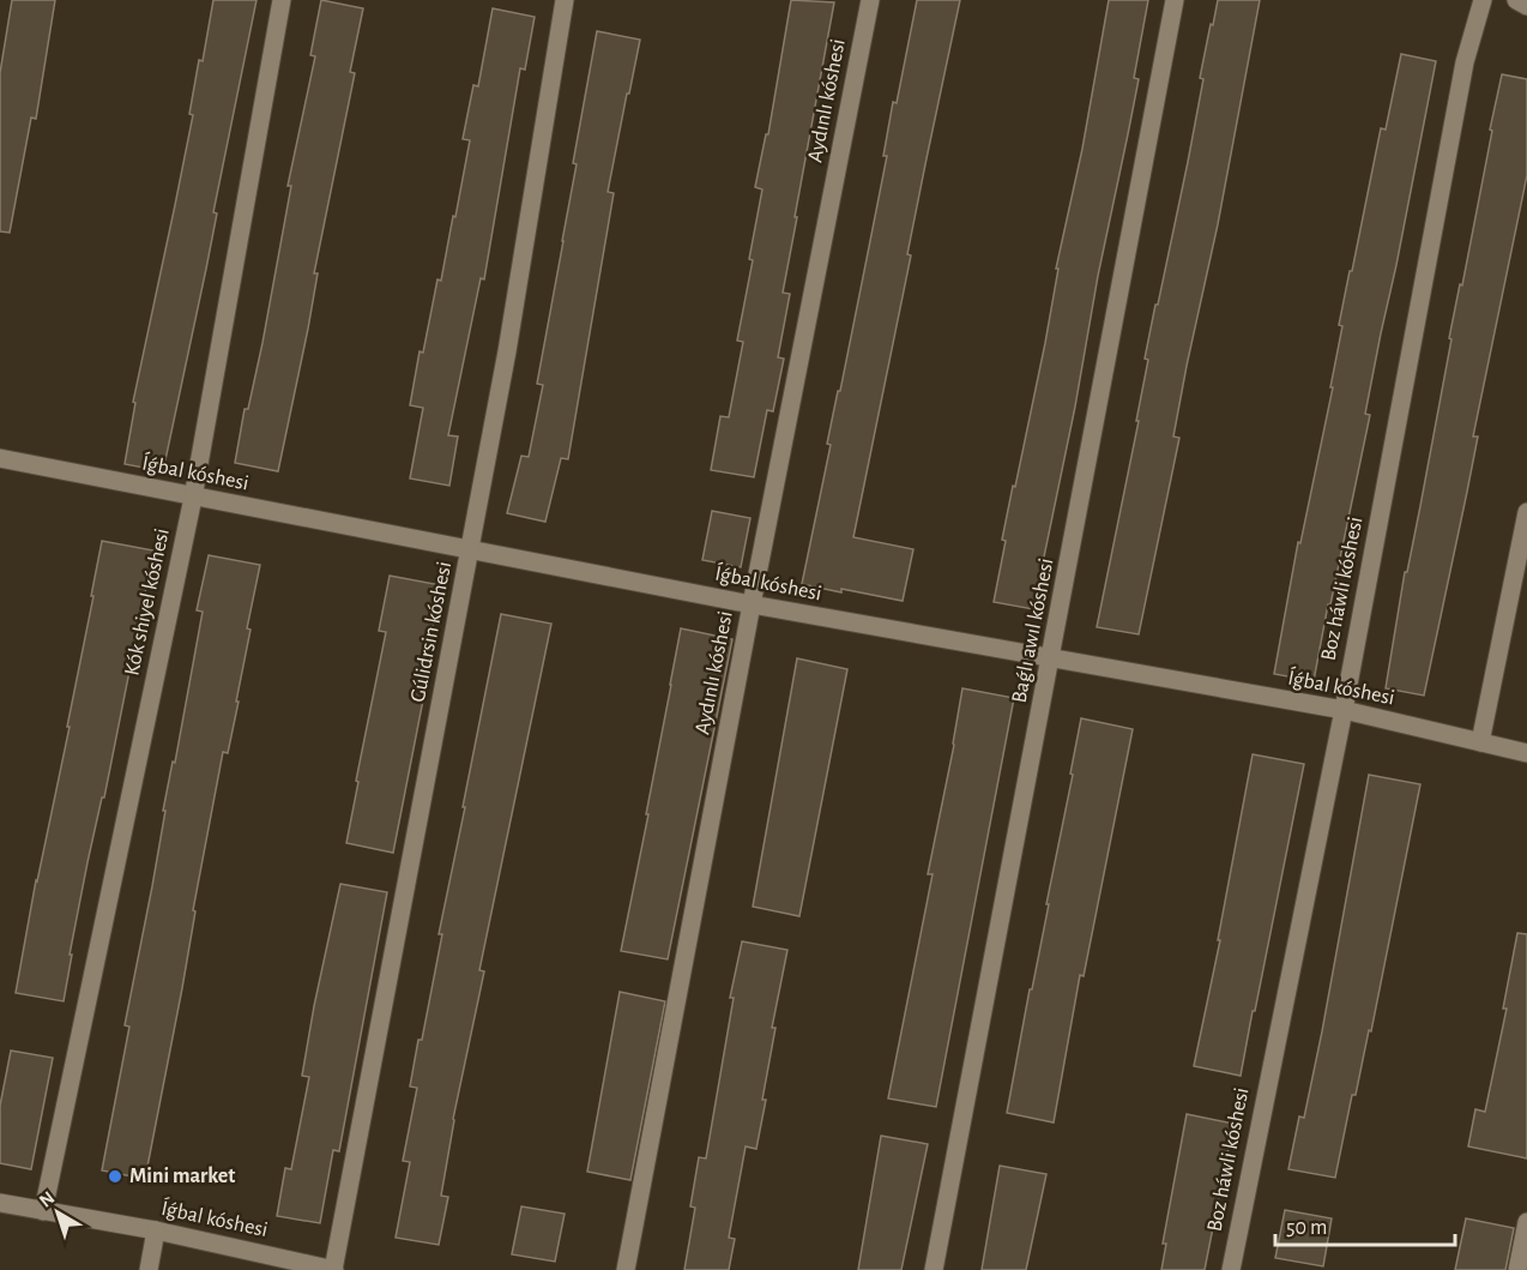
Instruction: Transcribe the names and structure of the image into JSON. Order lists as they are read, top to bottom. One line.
{"streets":{"street":["Aydınlı kóshesi","Íǵbal kóshesi","Boz háwli kóshesi","Kók shiyel kóshesi","Baǵlı awıl kóshesi","Gúlidrsin kóshesi"]},"crossings":[["Aydınlı kóshesi","Íǵbal kóshesi"],["Íǵbal kóshesi","Boz háwli kóshesi"],["Íǵbal kóshesi","Kók shiyel kóshesi"],["Íǵbal kóshesi","Baǵlı awıl kóshesi"],["Íǵbal kóshesi","Gúlidrsin kóshesi"]],"places":["Mini market"],"scale_bar":"50 m","north":"top left"}
